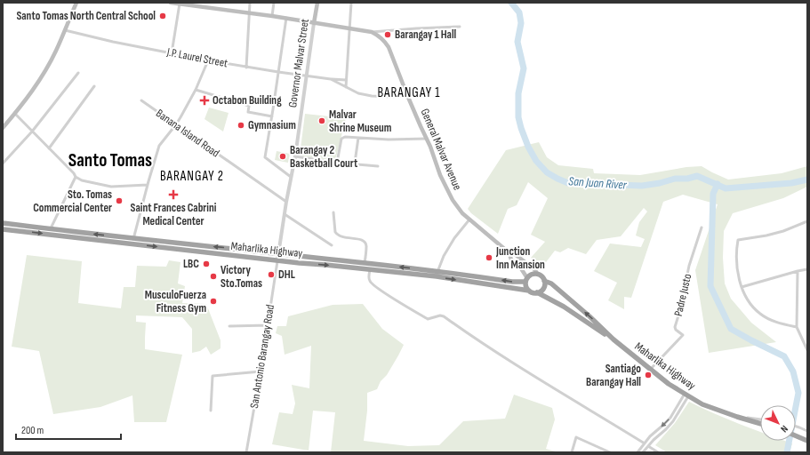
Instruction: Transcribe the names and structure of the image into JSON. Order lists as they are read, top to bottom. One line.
{"streets":{"highway":["Maharlika Highway"],"main road":["Governor Malvar Street","General Malvar Avenue"],"street":["J.P. Laurel Street","Banana Island Road","Padre Justo","San Antonio Barangay Road"]},"crossings":[["J.P. Laurel Street","Governor Malvar Street"],["J.P. Laurel Street","General Malvar Avenue"],["Governor Malvar Street","Banana Island Road"],["Governor Malvar Street","General Malvar Avenue"],["Governor Malvar Street","Maharlika Highway"],["Governor Malvar Street","San Antonio Barangay Road"],["General Malvar Avenue","Maharlika Highway"],["Maharlika Highway","Padre Justo"],["Maharlika Highway","San Antonio Barangay Road"]],"districts":["BARANGAY 1","Santo Tomas","BARANGAY 2"],"water":["San Juan River"],"places":{"other":["Santo Tomas North Central School","Barangay 1 Hall","Malvar Shrine Museum","Gymnasium","Barangay 2 Basketball Court","Sto. Tomas Commercial Center","Junction Inn Mansion","LBC","DHL","Victory Sto.Tomas","MusculoFuerza Fitness Gym","Santiago Barangay Hall"],"health":["Octabon Building","Saint Frances Cabrini Medical Center"]},"scale_bar":"200 m","north":"bottom right"}
